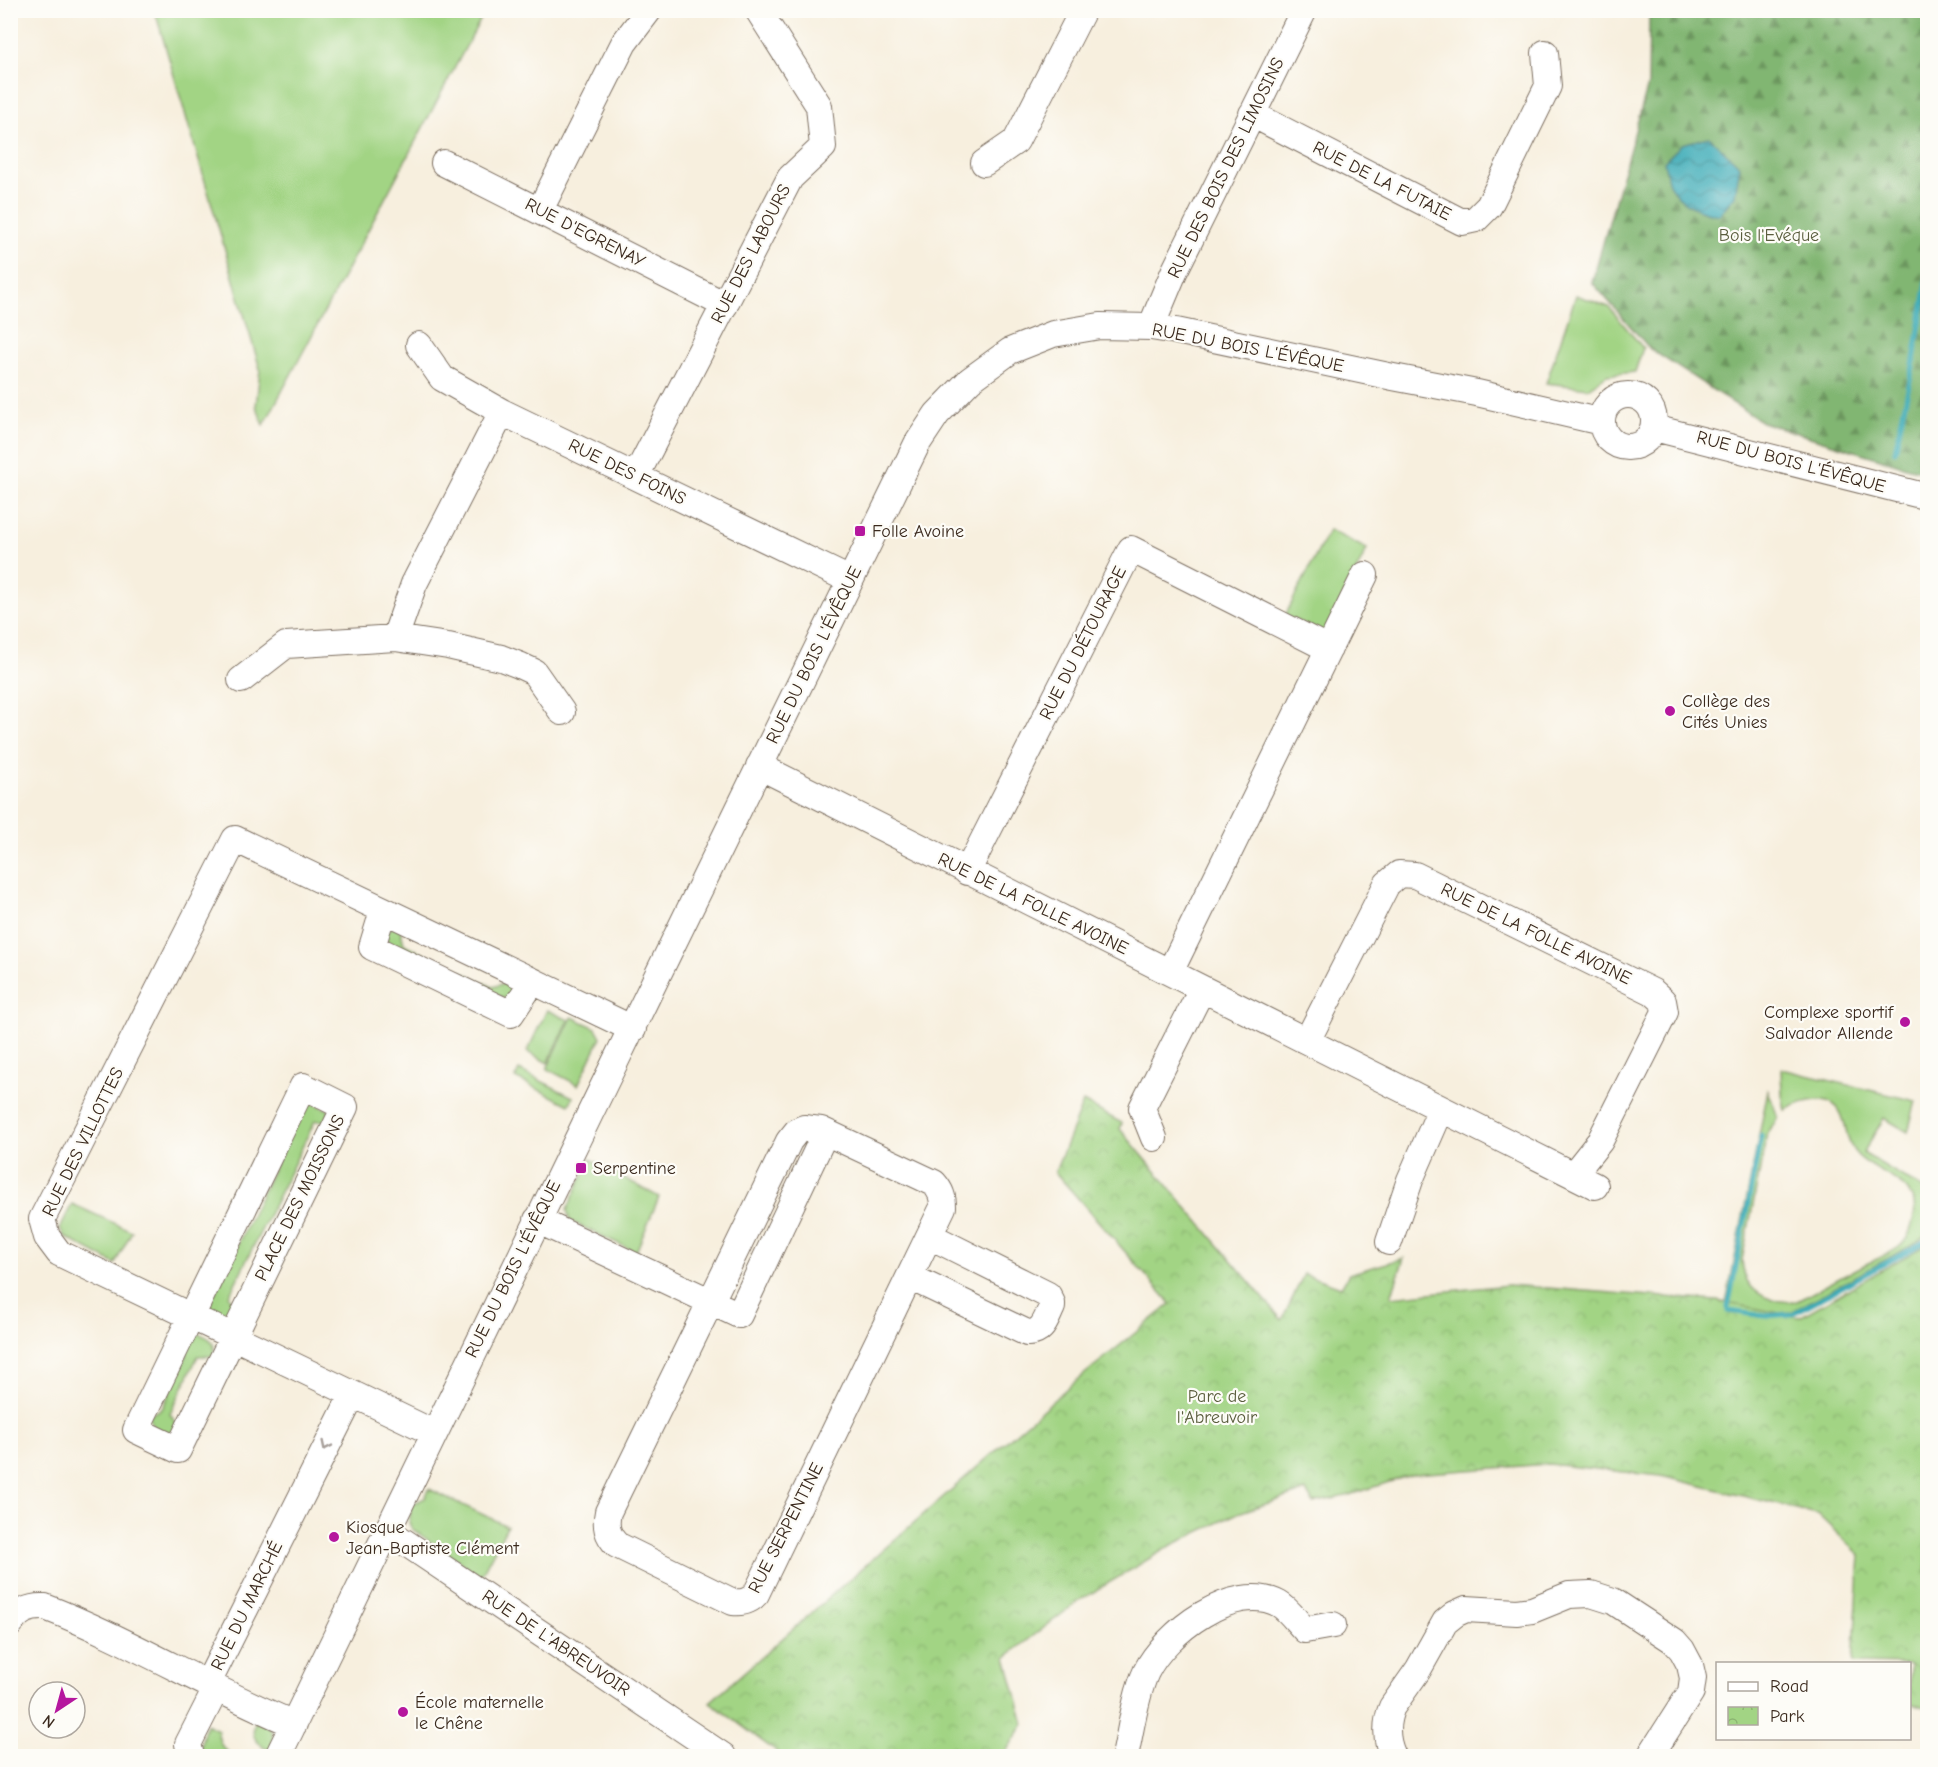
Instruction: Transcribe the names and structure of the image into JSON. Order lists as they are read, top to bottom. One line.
{"streets":{"street":["RUE DES BOIS DES LIMOSINS","RUE DE LA FUTAIE","RUE D'EGRENAY","RUE DES LABOURS","RUE DU BOIS L'ÉVÊQUE","RUE DES FOINS","RUE DU DÉTOURAGE","RUE DE LA FOLLE AVOINE","RUE DES VILLOTTES","PLACE DES MOISSONS","RUE SERPENTINE","RUE DU MARCHÉ","RUE DE L'ABREUVOIR"]},"crossings":[["RUE DES BOIS DES LIMOSINS","RUE DE LA FUTAIE"],["RUE DES BOIS DES LIMOSINS","RUE DU BOIS L'ÉVÊQUE"],["RUE D'EGRENAY","RUE DES LABOURS"],["RUE DES LABOURS","RUE DES FOINS"],["RUE DU BOIS L'ÉVÊQUE","RUE DES FOINS"],["RUE DU BOIS L'ÉVÊQUE","RUE DE LA FOLLE AVOINE"],["RUE DU BOIS L'ÉVÊQUE","RUE DES VILLOTTES"],["RUE DU BOIS L'ÉVÊQUE","RUE DE L'ABREUVOIR"],["RUE DU DÉTOURAGE","RUE DE LA FOLLE AVOINE"],["RUE DES VILLOTTES","PLACE DES MOISSONS"],["RUE DES VILLOTTES","RUE DU MARCHÉ"]],"one_way":["RUE DU MARCHÉ"],"parks":["Bois l'Evéque","Parc de l'Abreuvoir"],"places":{"transit":["Folle Avoine","Serpentine"],"other":["Collège des Cités Unies","Complexe sportif Salvador Allende","Kiosque Jean-Baptiste Clément","École maternelle le Chêne"]},"legend":["Road","Park"],"north":"bottom left"}
